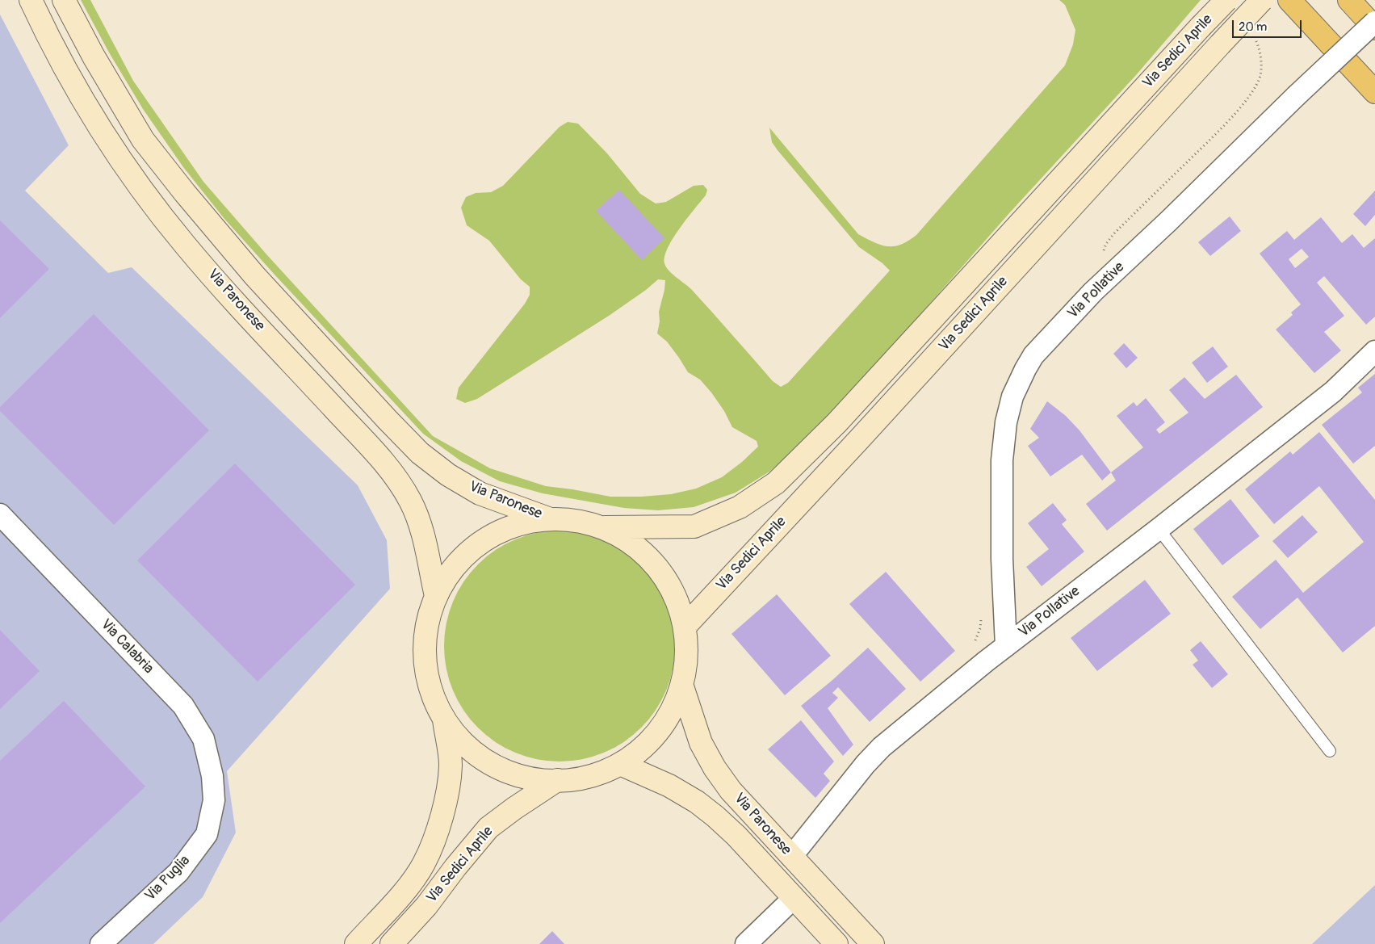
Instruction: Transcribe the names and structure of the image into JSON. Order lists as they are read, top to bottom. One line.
{"streets":{"main road":["Via Sedici Aprile","Via Paronese"],"street":["Via Pollative","Via Calabria","Via Puglia"]},"crossings":[["Via Sedici Aprile","Via Paronese"],["Via Pollative","Via Paronese"],["Via Calabria","Via Puglia"]],"scale_bar":"20 m"}
